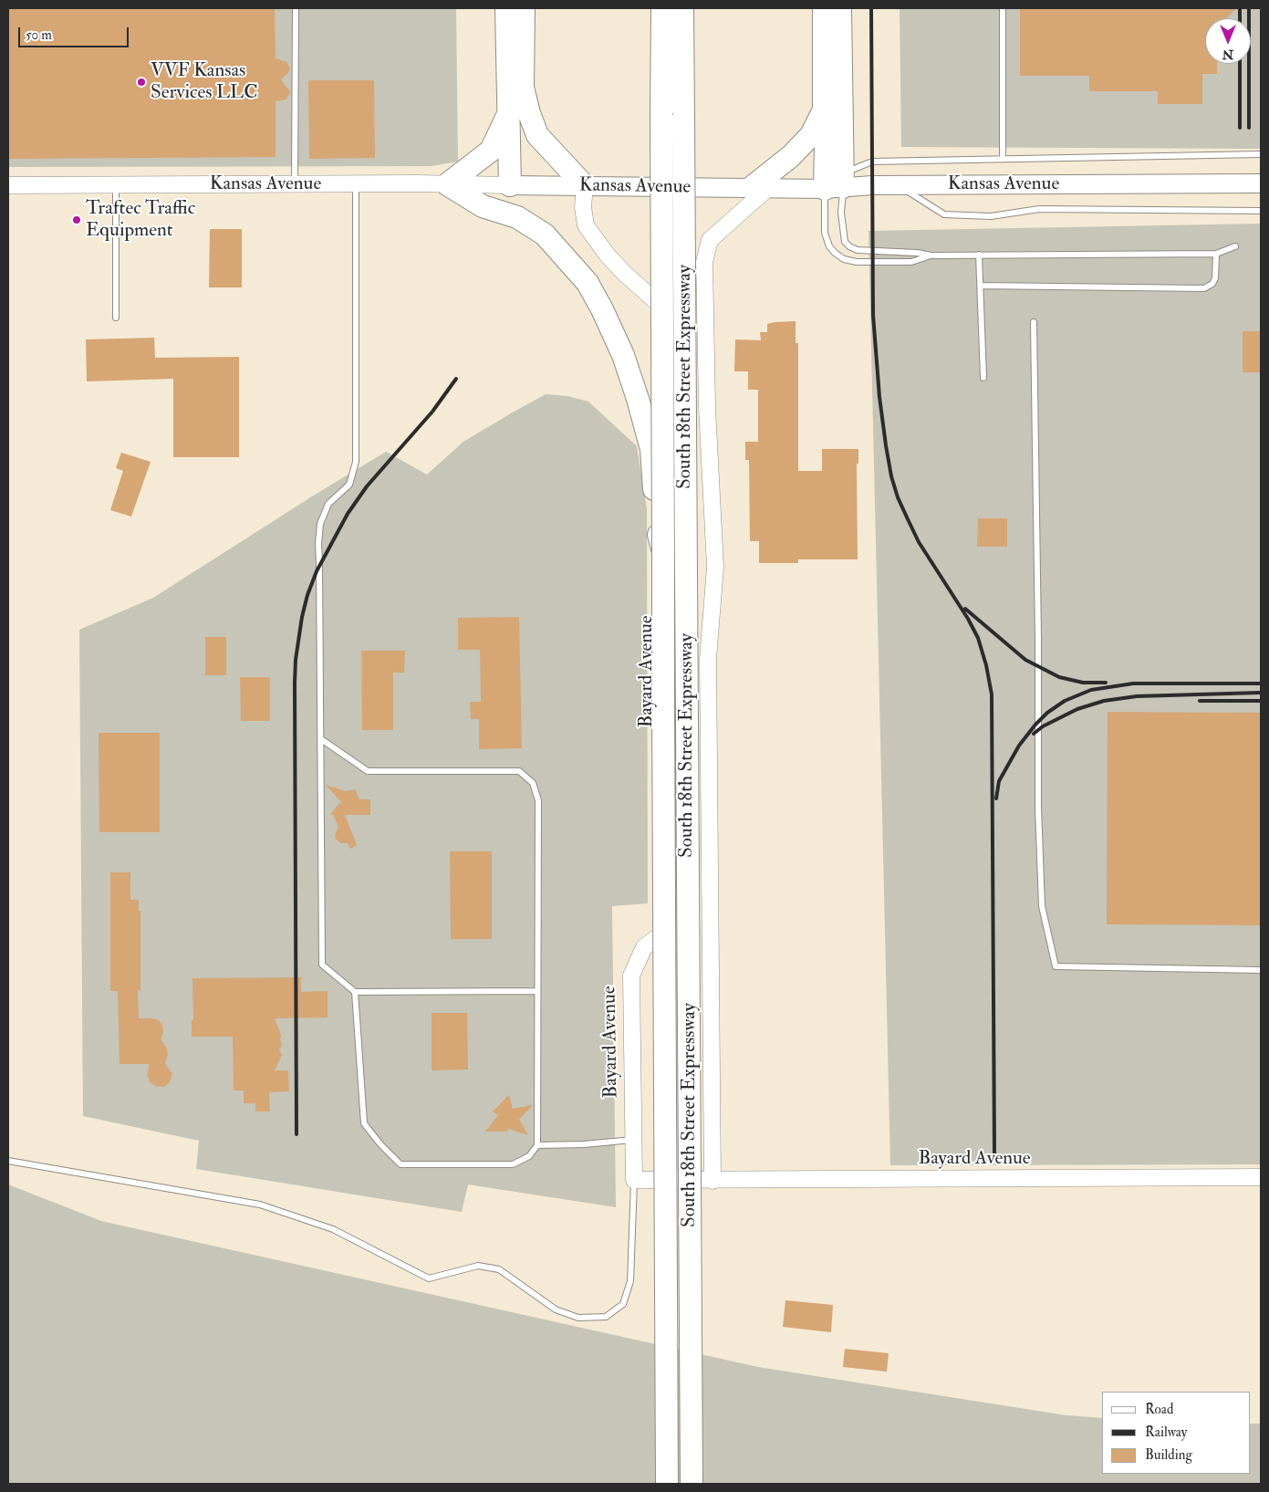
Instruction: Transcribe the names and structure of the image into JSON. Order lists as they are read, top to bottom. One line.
{"streets":{"highway":["South 18th Street Expressway"],"main road":["Kansas Avenue"],"street":["Bayard Avenue"]},"crossings":[["Kansas Avenue","Bayard Avenue"]],"places":["VVF Kansas Services LLC","Traftec Traffic Equipment"],"legend":["Road","Railway","Building"],"scale_bar":"50 m","north":"bottom"}
